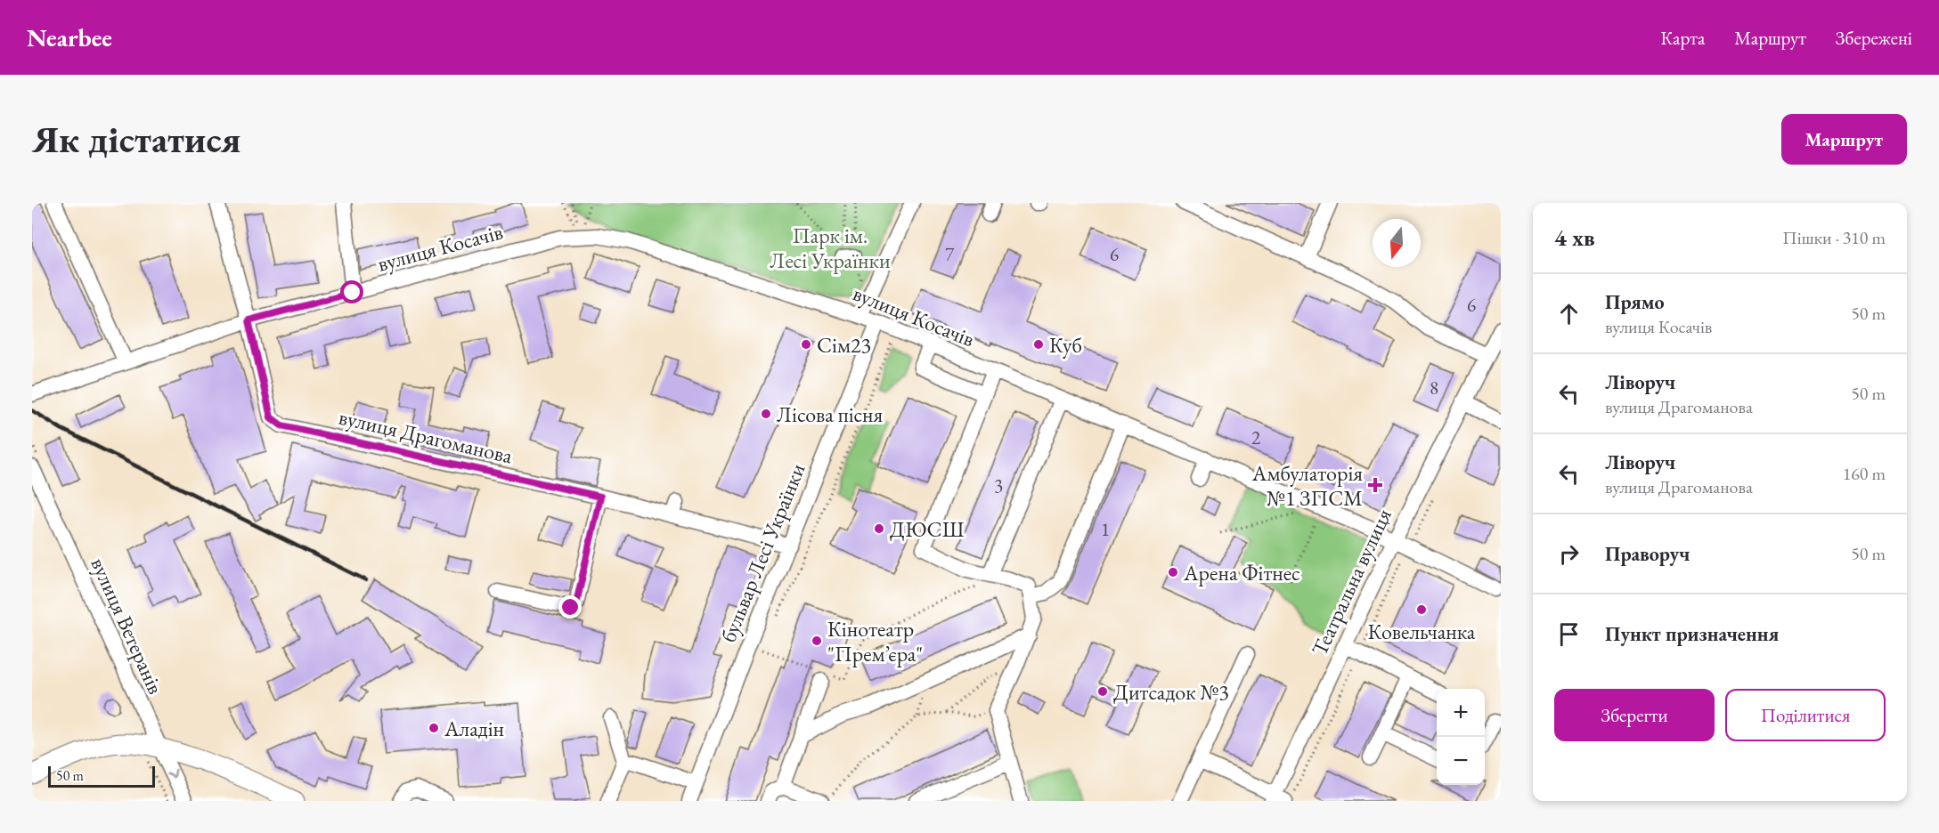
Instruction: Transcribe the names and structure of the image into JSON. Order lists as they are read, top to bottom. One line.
{"streets":{"street":["вулиця Косачів","вулиця Драгоманова","бульвар Лесі Українки","Театральна вулиця","вулиця Ветеранів"]},"crossings":[["вулиця Косачів","вулиця Драгоманова"],["вулиця Косачів","бульвар Лесі Українки"],["вулиця Косачів","Театральна вулиця"],["вулиця Драгоманова","бульвар Лесі Українки"]],"parks":["Парк ім. Лесі Українки"],"places":{"other":["Сім23","Куб","Лісова пісня","ДЮСШ","Арена Фітнес","Ковельчанка","Кінотеатр \"Прем’єра\"","Дитсадок №3","Аладін"],"health":["Амбулаторія №1 ЗПСМ"]},"house_numbers":["7","6","6","8","2","3","1"],"scale_bar":"50 m","north":"bottom","page":{"header":"Nearbee","nav":["Карта","Маршрут","Збережені"],"buttons":["Маршрут",["Зберегти","Поділитися"]],"title":"Як дістатися","heading":["4 хв","Пішки · 310 m"],"list":[["Прямо","вулиця Косачів","50 m"],["Ліворуч","вулиця Драгоманова","50 m"],["Ліворуч","вулиця Драгоманова","160 m"],["Праворуч","50 m"],"Пункт призначення"],"map_buttons":["+","−"],"scale":"50 m"}}
